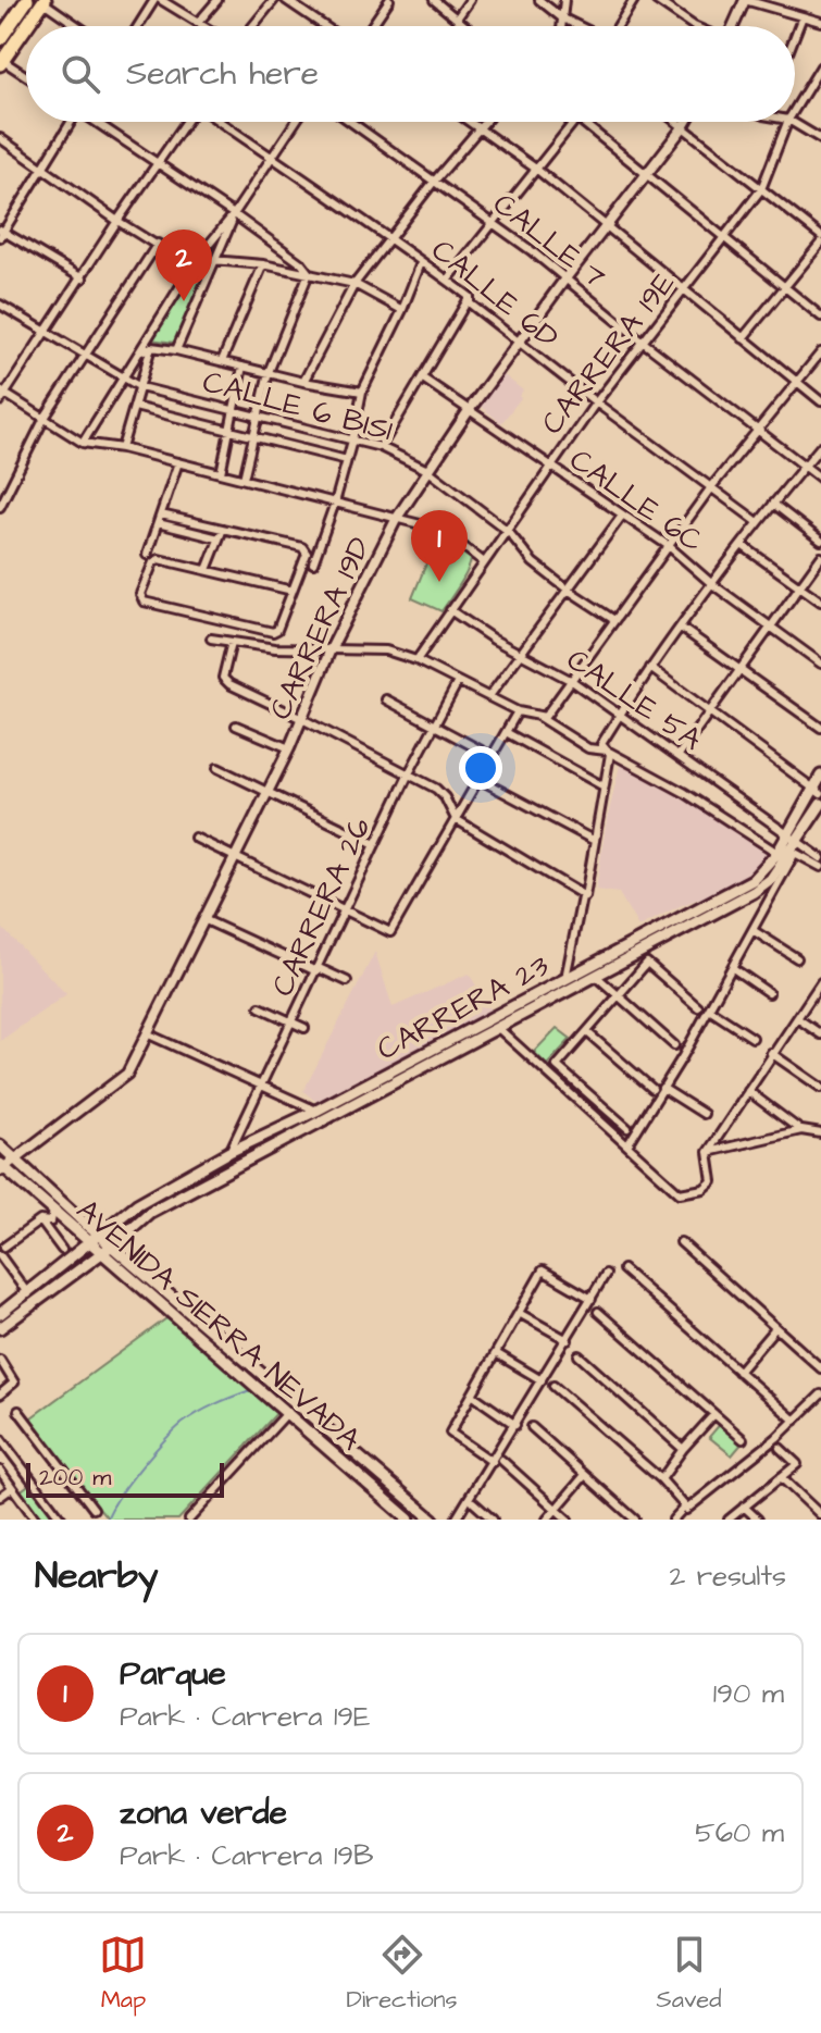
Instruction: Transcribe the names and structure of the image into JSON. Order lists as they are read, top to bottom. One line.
{"streets":{"main road":["CARRERA 23","AVENIDA SIERRA NEVADA"],"street":["CALLE 7","CALLE 6D","CARRERA 19E","CALLE 6 BIS1","CALLE 6C","CARRERA 19D","CALLE 5A","CARRERA 26"]},"crossings":[["CALLE 7","CARRERA 19E"],["CALLE 7","CARRERA 19D"],["CALLE 6D","CARRERA 19E"],["CALLE 6D","CARRERA 19D"],["CARRERA 19E","CALLE 6 BIS1"],["CARRERA 19E","CALLE 6C"],["CARRERA 19E","CALLE 5A"],["CALLE 6 BIS1","CARRERA 19D"],["CALLE 6C","CARRERA 19D"],["CARRERA 19D","AVENIDA SIERRA NEVADA"],["CALLE 5A","CARRERA 23"],["CARRERA 26","CARRERA 23"],["CARRERA 23","AVENIDA SIERRA NEVADA"]],"scale_bar":"200 m","page":{"search":"Search here","pins":["2","1"],"scale":"200 m","heading":["Nearby","2 results"],"list":[{"mark":"1","name":"Parque","note":"Park · Carrera 19E","value":"190 m"},{"mark":"2","name":"zona verde","note":"Park · Carrera 19B","value":"560 m"}],"nav":["Map","Directions","Saved"]}}
